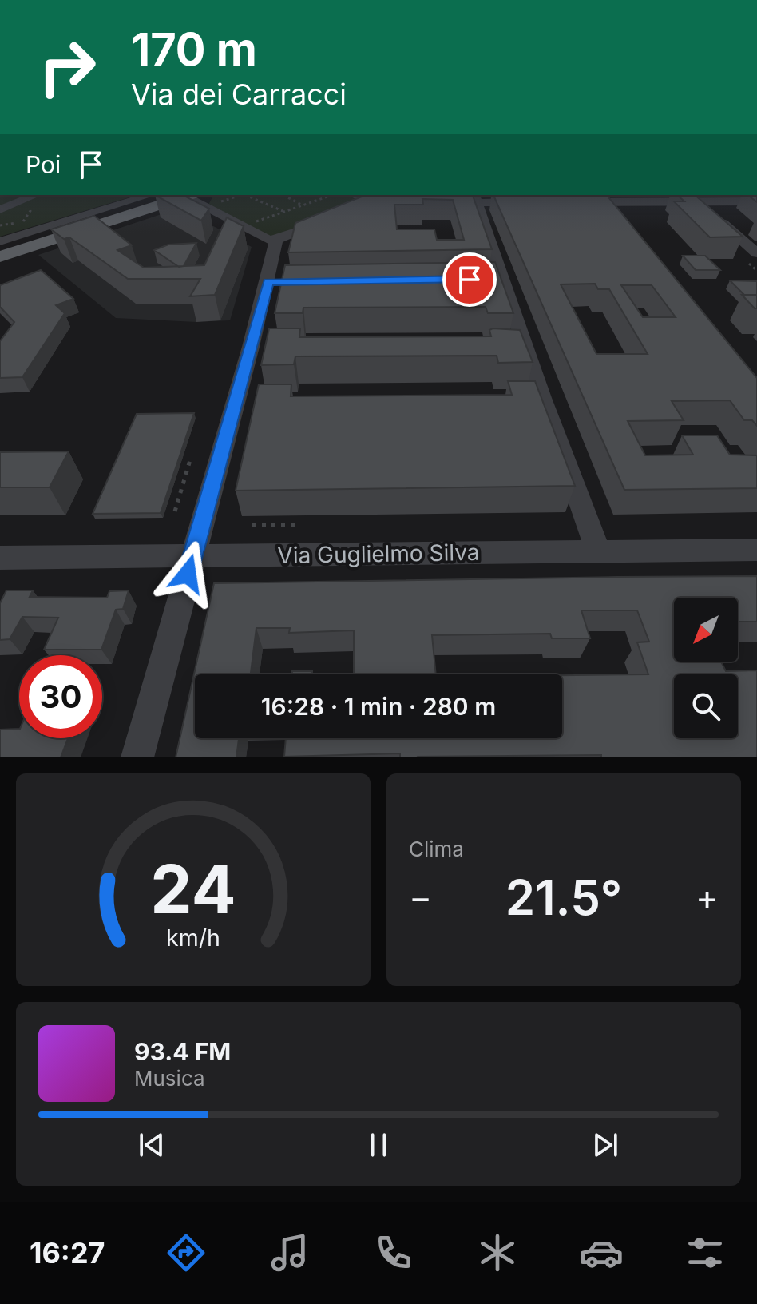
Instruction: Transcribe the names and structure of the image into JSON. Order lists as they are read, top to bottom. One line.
{"streets":{"street":["Via Guglielmo Silva"]},"north":"bottom left","page":{"turn":["170 m","Via dei Carracci"],"then":"Poi","limit":"30","trip":"16:28 · 1 min · 280 m","tile":"Clima","heat":["−","21.5°","+"],"song":["93.4 FM","Musica"],"tabs":"16:27","gauge":["24","km/h"]}}
